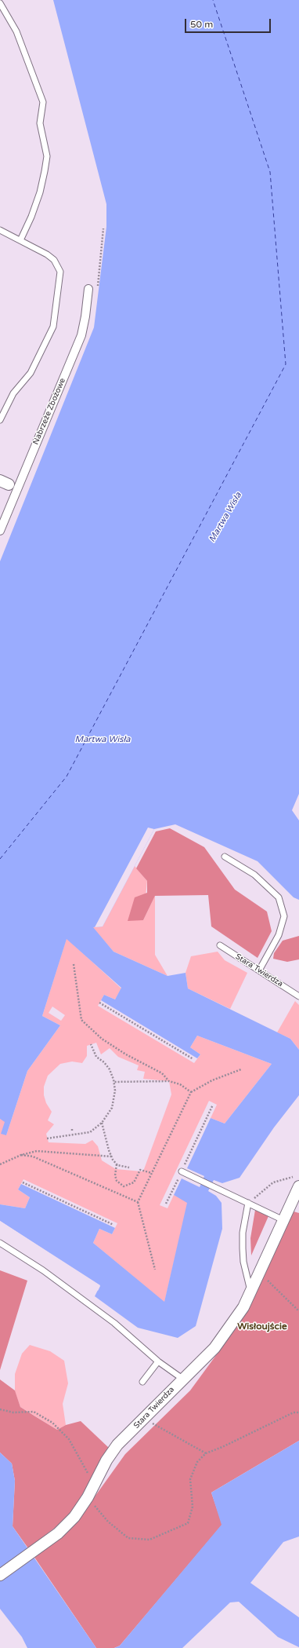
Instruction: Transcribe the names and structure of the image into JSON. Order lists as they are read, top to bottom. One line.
{"streets":{"street":["Nabrzeże Zbożowe","Stara Twierdza"]},"districts":["Wisłoujście"],"water":["Martwa Wisła"],"scale_bar":"50 m"}
